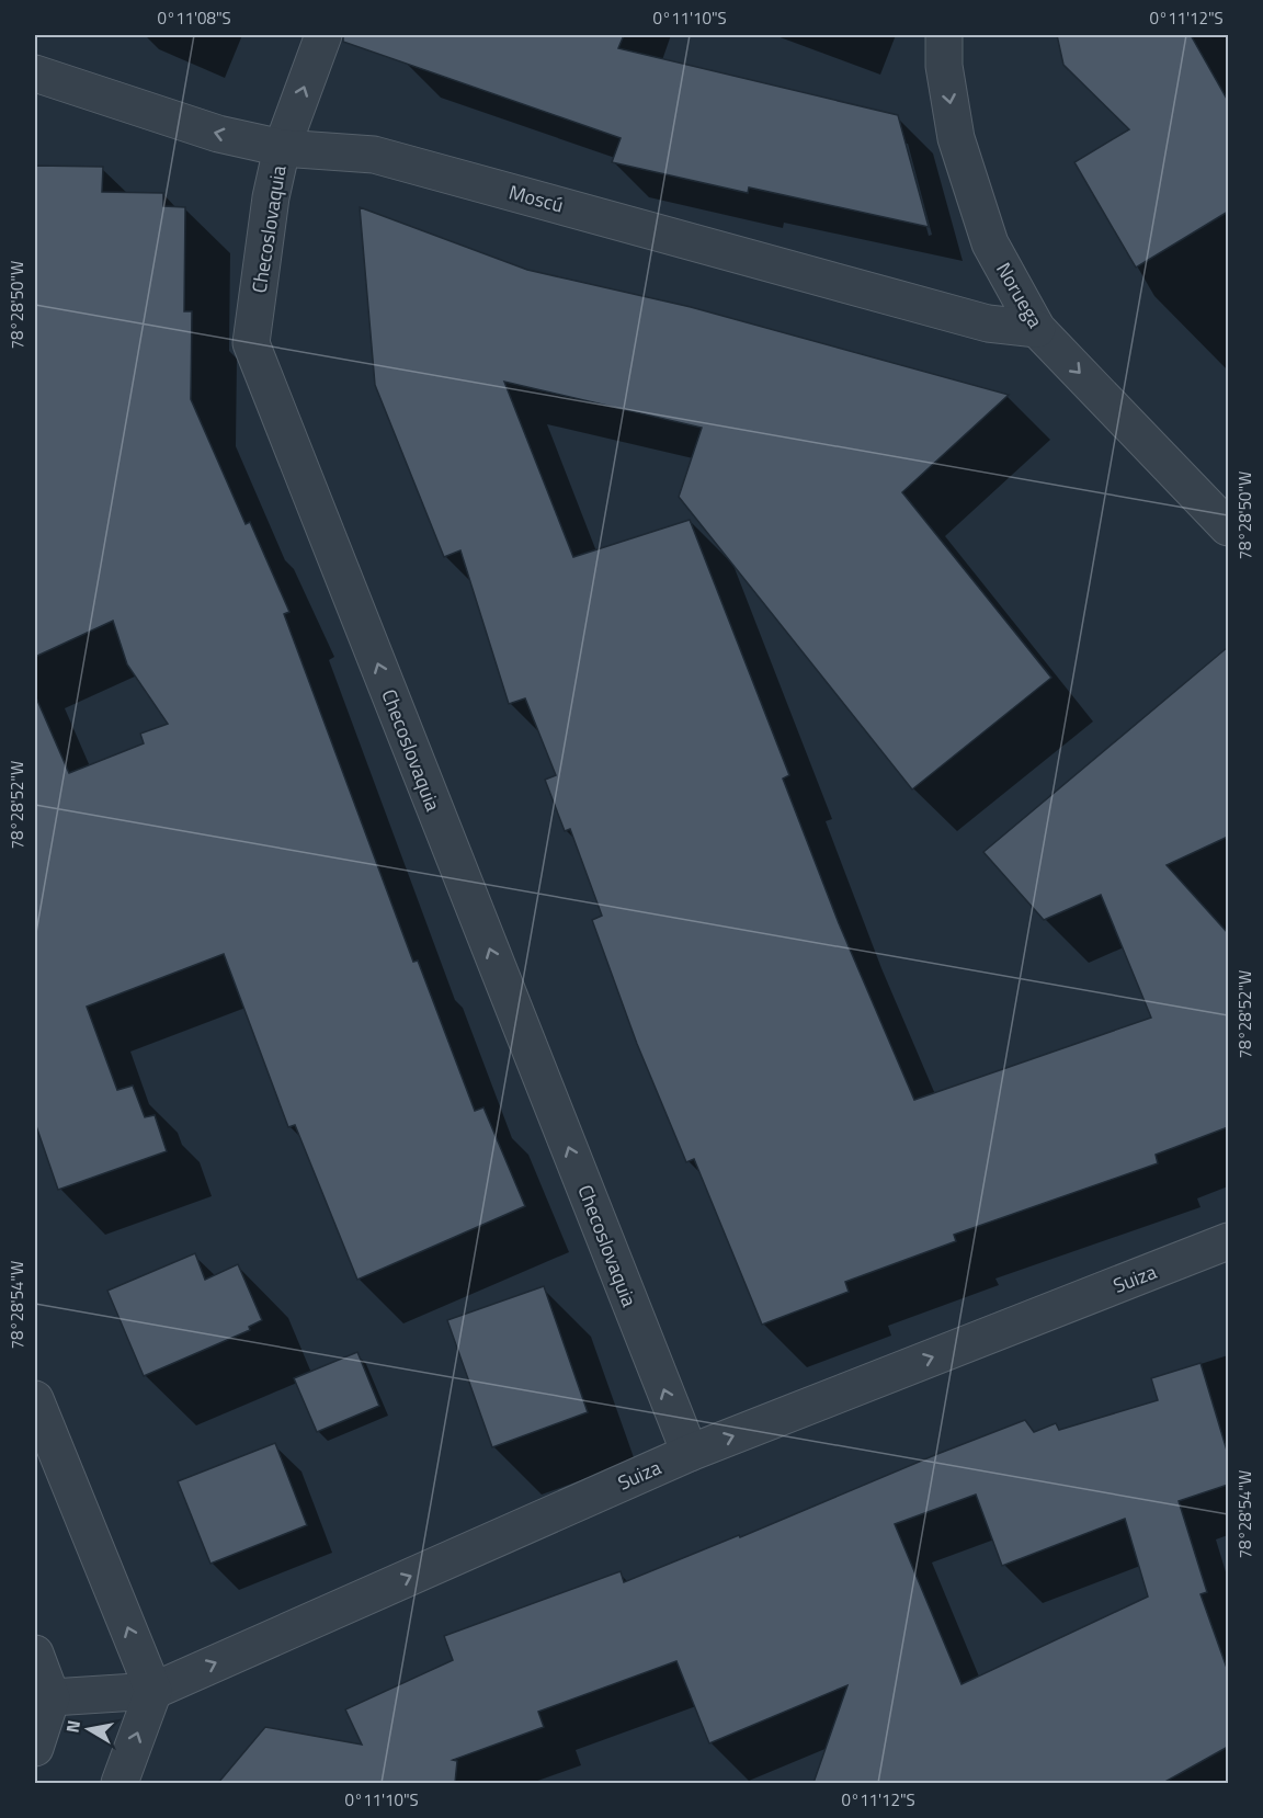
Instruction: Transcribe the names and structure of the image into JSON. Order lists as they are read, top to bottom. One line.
{"streets":{"street":["Moscú","Checoslovaquia","Noruega","Suiza"]},"crossings":[["Moscú","Checoslovaquia"],["Moscú","Noruega"],["Checoslovaquia","Suiza"]],"one_way":["Checoslovaquia","Noruega","Suiza"],"north":"left","coordinates":["0°11'08\"S","0°11'10\"S","0°11'12\"S","78°28'50\"W","78°28'52\"W","78°28'54\"W"]}
